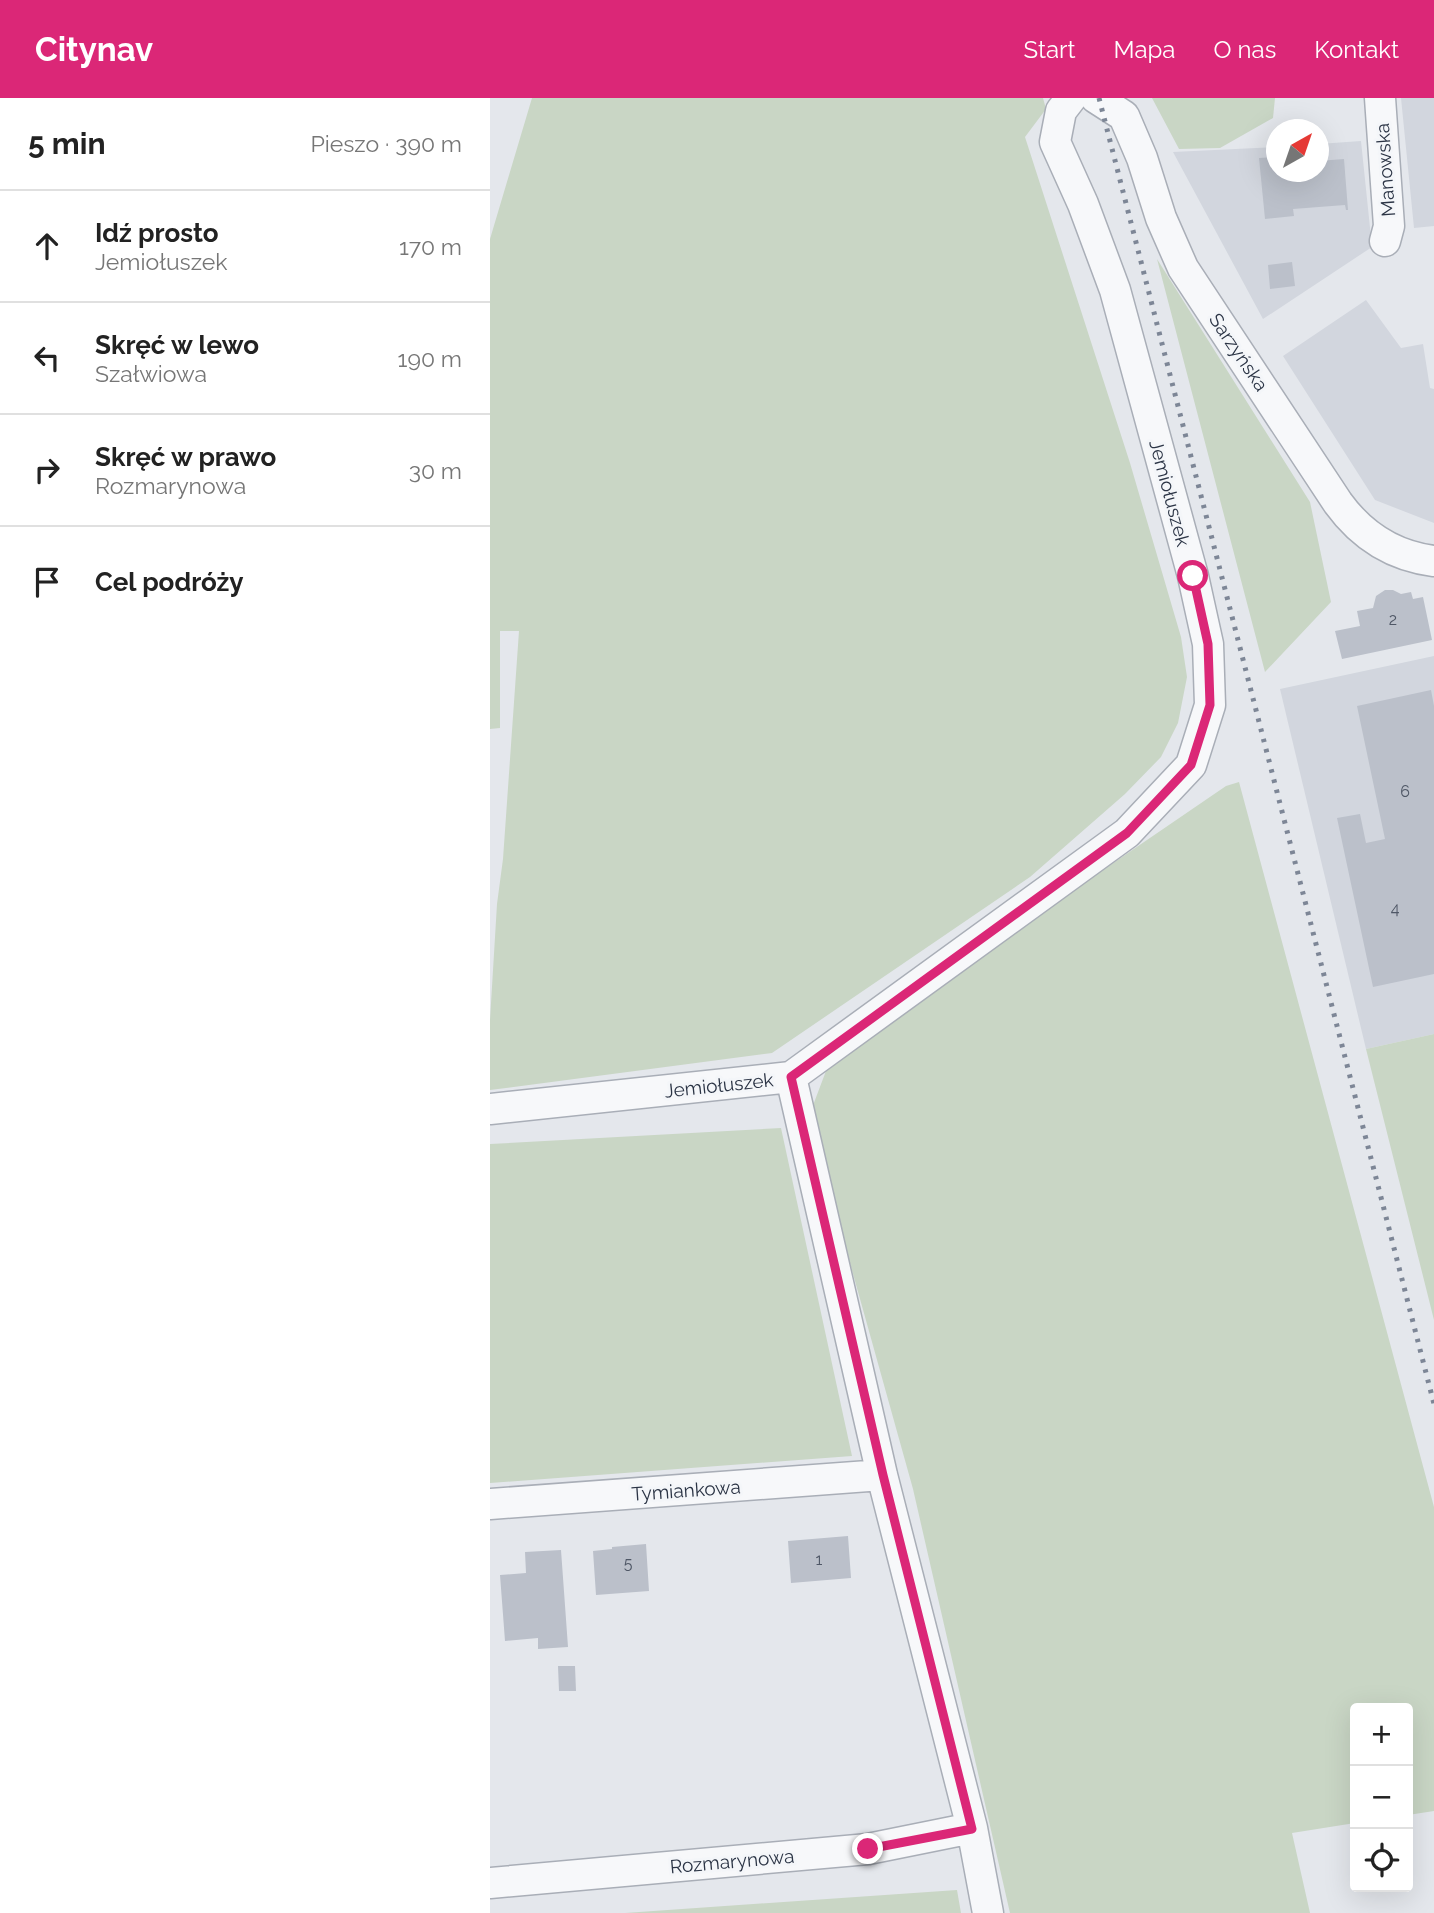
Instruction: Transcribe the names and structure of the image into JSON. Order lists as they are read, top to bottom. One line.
{"streets":{"street":["Manowska","Sarzyńska","Jemiołuszek","Tymiankowa","Rozmarynowa"]},"house_numbers":["2","6","4","1","5"],"north":"top right","page":{"header":"Citynav","nav":["Start","Mapa","O nas","Kontakt"],"heading":["5 min","Pieszo · 390 m"],"list":[["Idź prosto","Jemiołuszek","170 m"],["Skręć w lewo","Szałwiowa","190 m"],["Skręć w prawo","Rozmarynowa","30 m"],"Cel podróży"],"map_buttons":["+","−"]}}
